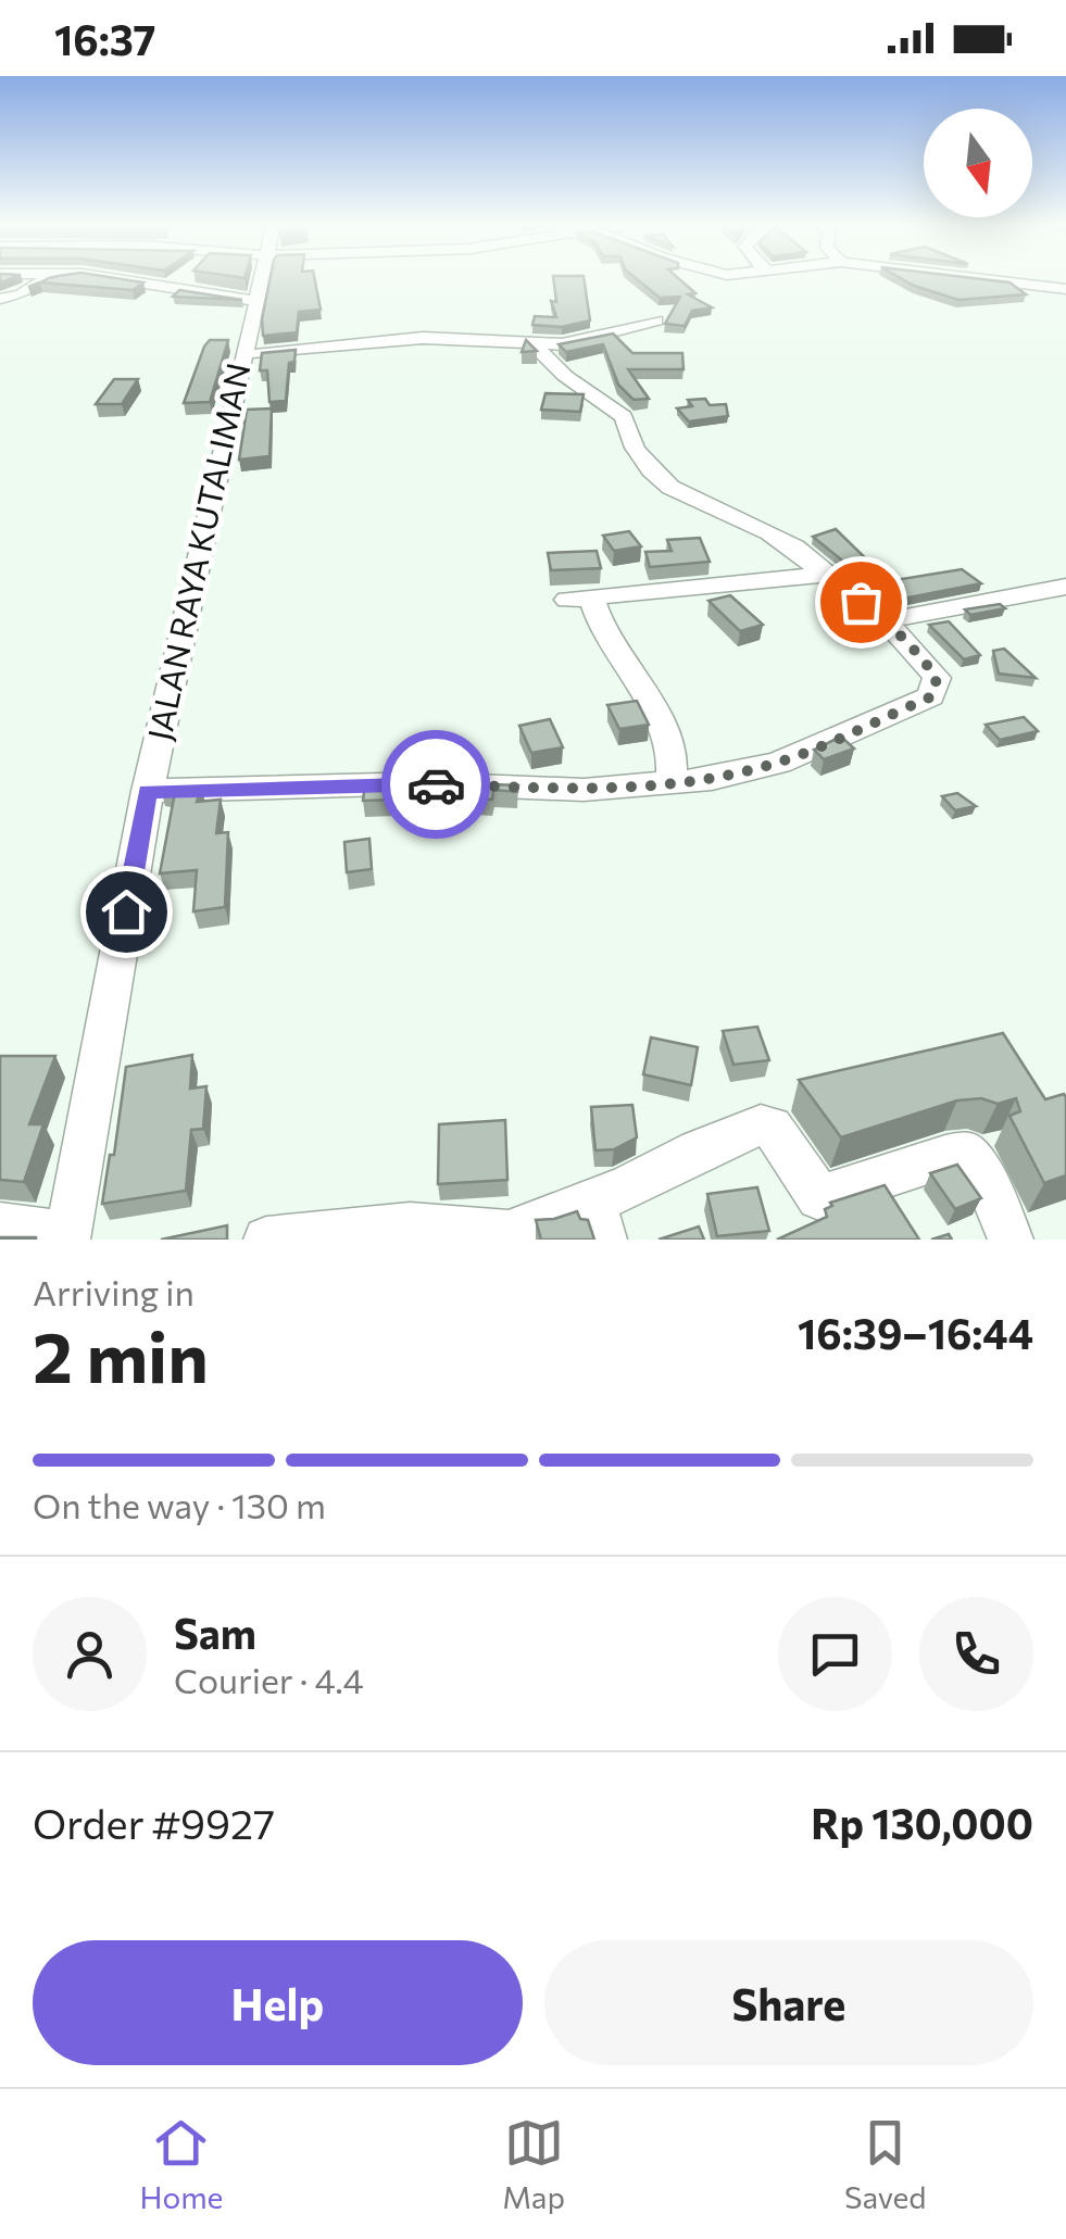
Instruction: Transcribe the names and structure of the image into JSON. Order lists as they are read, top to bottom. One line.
{"streets":{"street":["JALAN RAYA KUTALIMAN"]},"north":"bottom","page":{"status":"16:37","heading":["2 min","Arriving in","16:39–16:44"],"panel":["Sam","Courier · 4.4","Order #9927","Rp 130,000"],"bar":"On the way · 130 m","buttons":["Help","Share"],"tabs":["Home","Map","Saved"]}}
